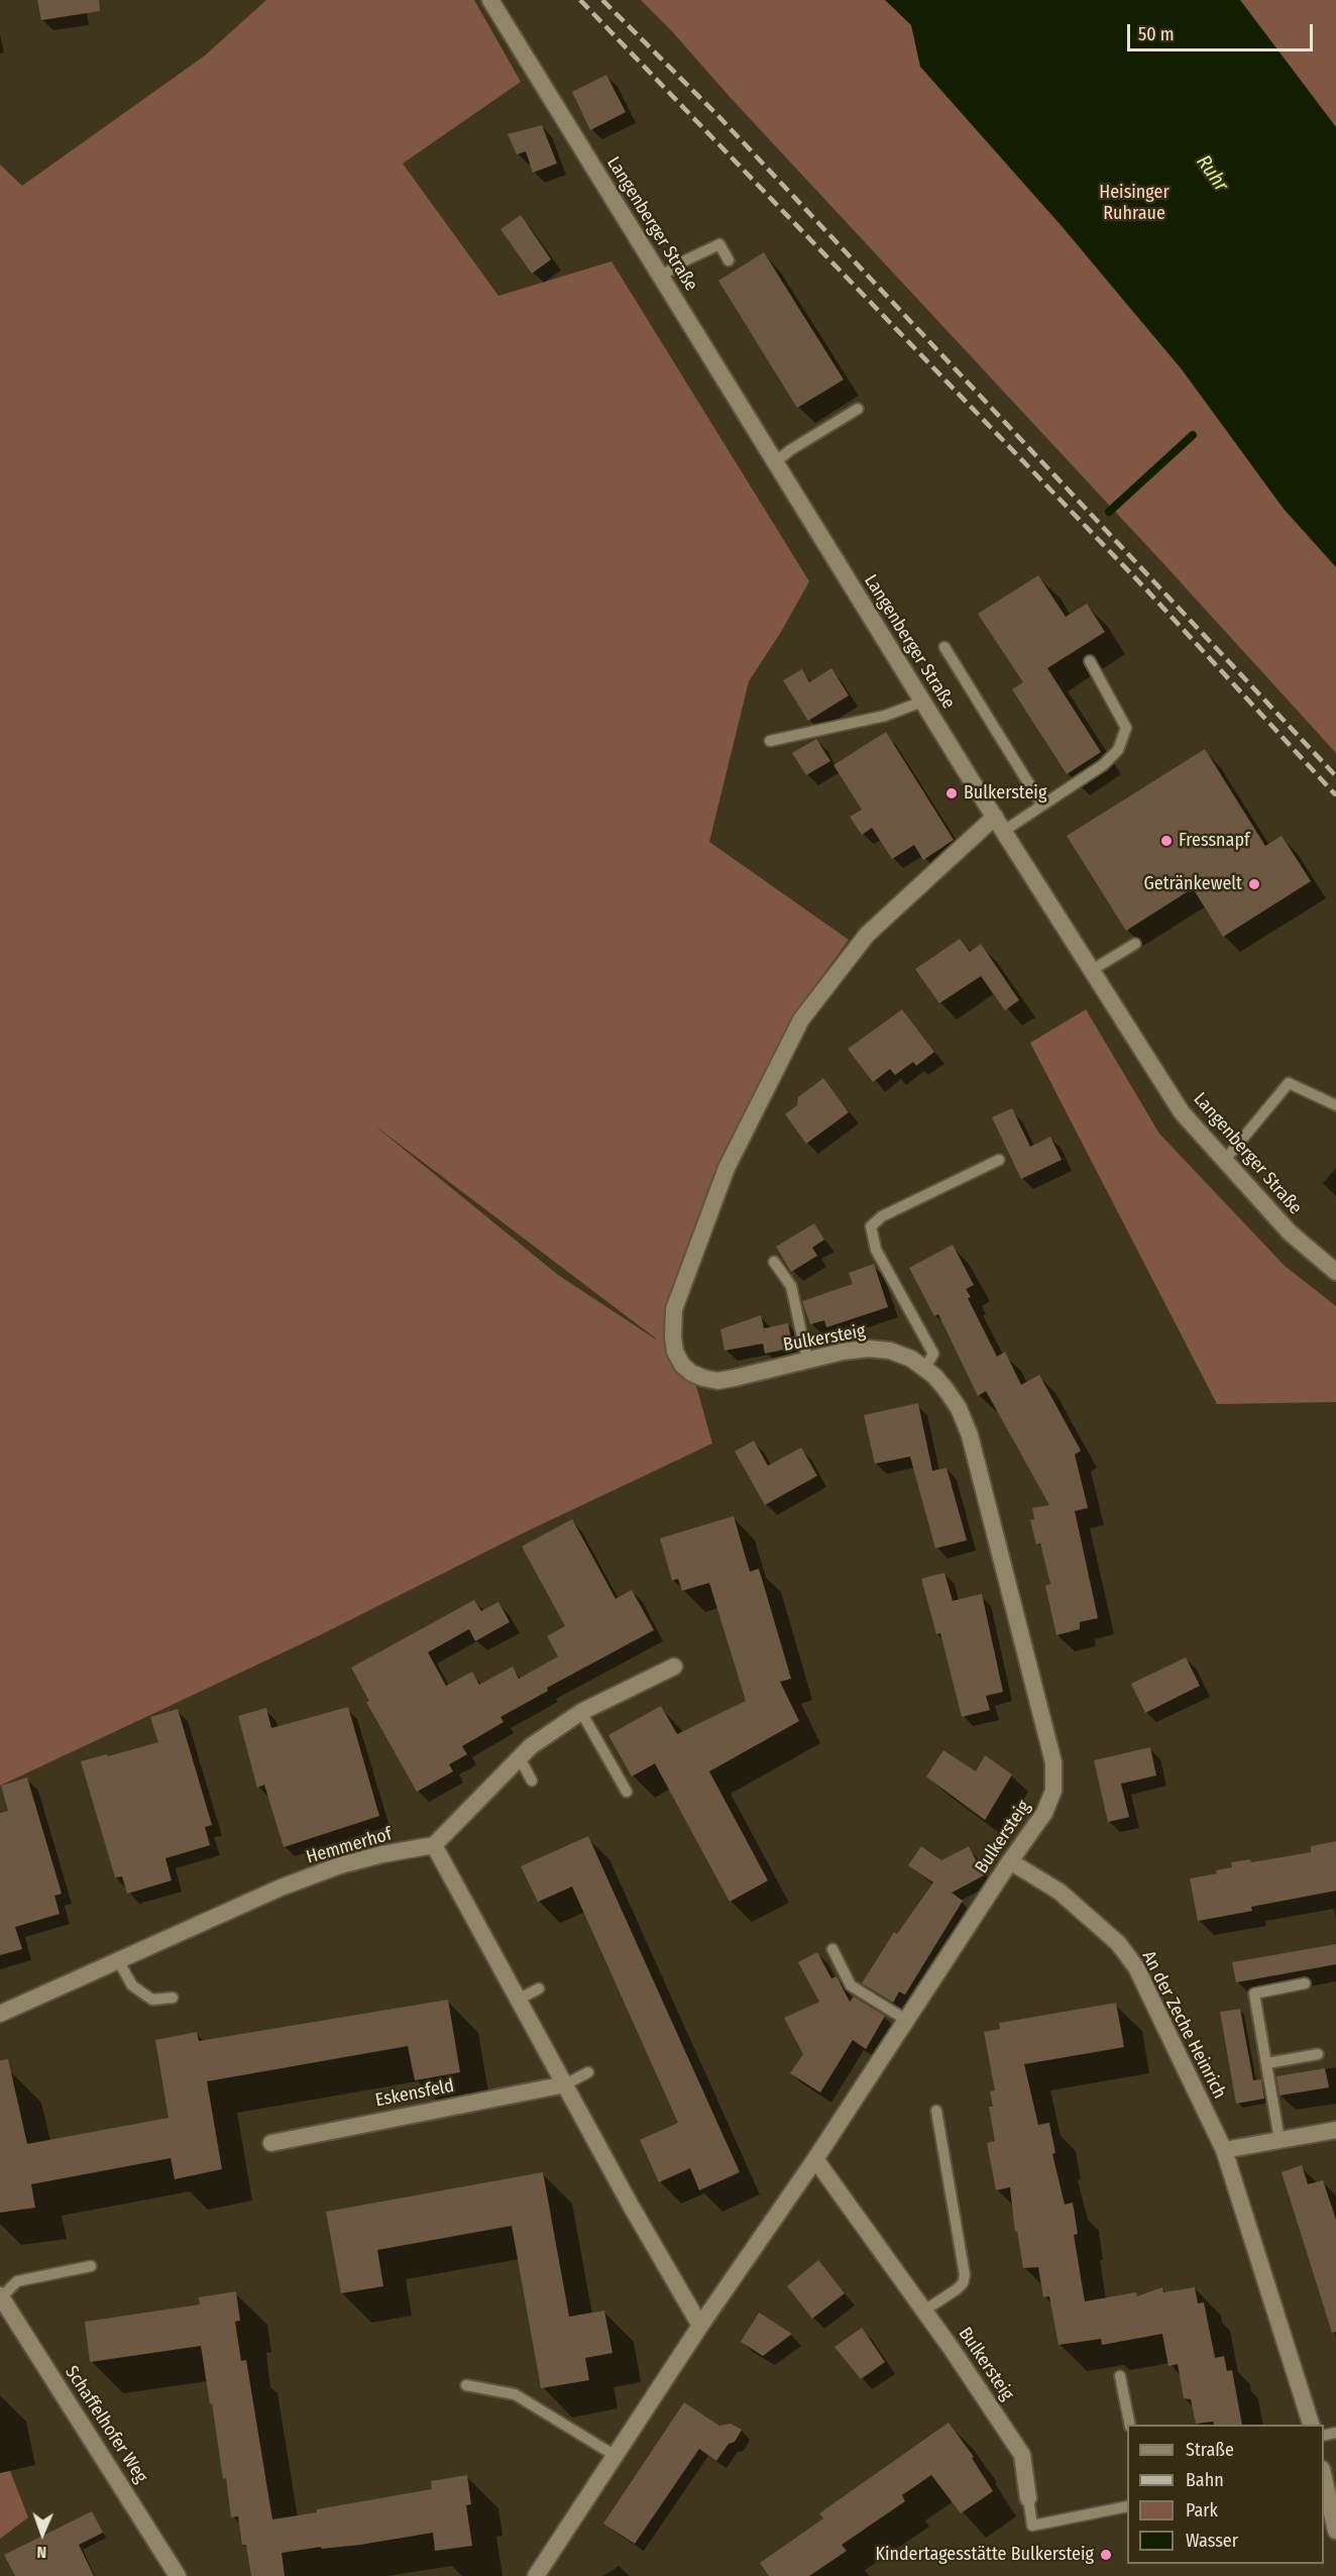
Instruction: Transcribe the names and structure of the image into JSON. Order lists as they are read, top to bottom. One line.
{"streets":{"street":["Langenberger Straße","Bulkersteig","Hemmerhof","An der Zeche Heinrich","Eskensfeld","Schaffelhofer Weg"]},"crossings":[["Langenberger Straße","Bulkersteig"],["Bulkersteig","An der Zeche Heinrich"]],"water":["Ruhr"],"parks":["Heisinger Ruhraue"],"places":["Bulkersteig","Fressnapf","Getränkewelt","Kindertagesstätte Bulkersteig"],"legend":["Straße","Bahn","Park","Wasser"],"scale_bar":"50 m","north":"bottom"}
